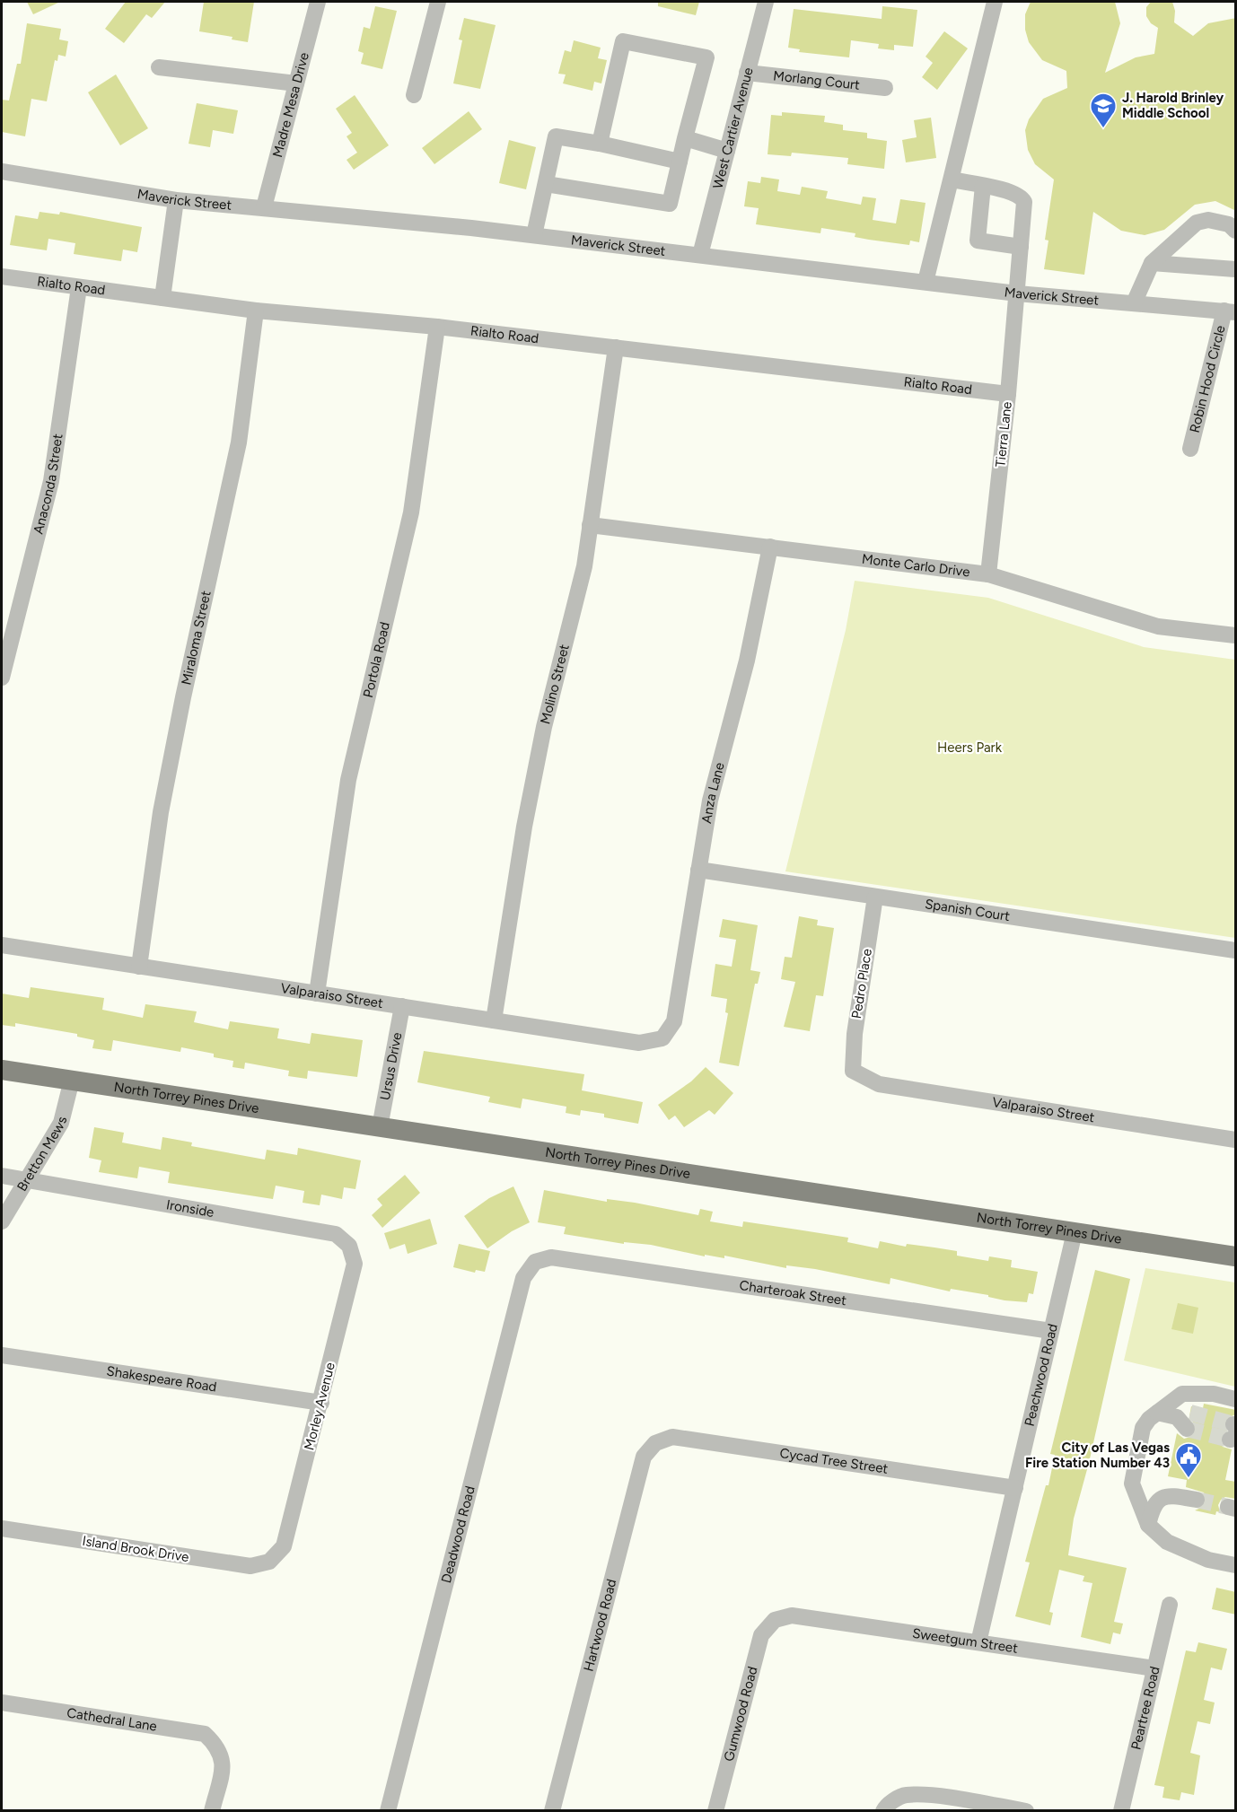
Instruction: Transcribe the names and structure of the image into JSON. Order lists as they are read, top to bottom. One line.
{"streets":{"main road":["North Torrey Pines Drive"],"street":["Morlang Court","Madre Mesa Drive","West Cartier Avenue","Maverick Street","Rialto Road","Robin Hood Circle","Tierra Lane","Anaconda Street","Monte Carlo Drive","Miraloma Street","Portola Road","Molino Street","Anza Lane","Spanish Court","Pedro Place","Valparaiso Street","Ursus Drive","Bretton Mews","Ironside","Charteroak Street","Peachwood Road","Shakespeare Road","Morley Avenue","Cycad Tree Street","Deadwood Road","Island Brook Drive","Hartwood Road","Sweetgum Street","Peartree Road","Gumwood Road","Cathedral Lane"]},"crossings":[["Morlang Court","West Cartier Avenue"],["Madre Mesa Drive","Maverick Street"],["West Cartier Avenue","Maverick Street"],["Maverick Street","Robin Hood Circle"],["Maverick Street","Tierra Lane"],["Rialto Road","Tierra Lane"],["Rialto Road","Anaconda Street"],["Rialto Road","Miraloma Street"],["Rialto Road","Portola Road"],["Rialto Road","Molino Street"],["Tierra Lane","Monte Carlo Drive"],["Monte Carlo Drive","Molino Street"],["Monte Carlo Drive","Anza Lane"],["Miraloma Street","Valparaiso Street"],["Portola Road","Valparaiso Street"],["Molino Street","Valparaiso Street"],["Anza Lane","Spanish Court"],["Anza Lane","Valparaiso Street"],["Spanish Court","Pedro Place"],["Pedro Place","Valparaiso Street"],["Valparaiso Street","Ursus Drive"],["Ursus Drive","North Torrey Pines Drive"],["North Torrey Pines Drive","Bretton Mews"],["North Torrey Pines Drive","Peachwood Road"],["Bretton Mews","Ironside"],["Ironside","Morley Avenue"],["Charteroak Street","Peachwood Road"],["Charteroak Street","Deadwood Road"],["Peachwood Road","Cycad Tree Street"],["Peachwood Road","Sweetgum Street"],["Shakespeare Road","Morley Avenue"],["Morley Avenue","Island Brook Drive"],["Cycad Tree Street","Hartwood Road"],["Sweetgum Street","Peartree Road"],["Sweetgum Street","Gumwood Road"]],"parks":["Heers Park"],"places":{"school or university":["J. Harold Brinley Middle School"],"public building":["City of Las Vegas Fire Station Number 43"]}}
